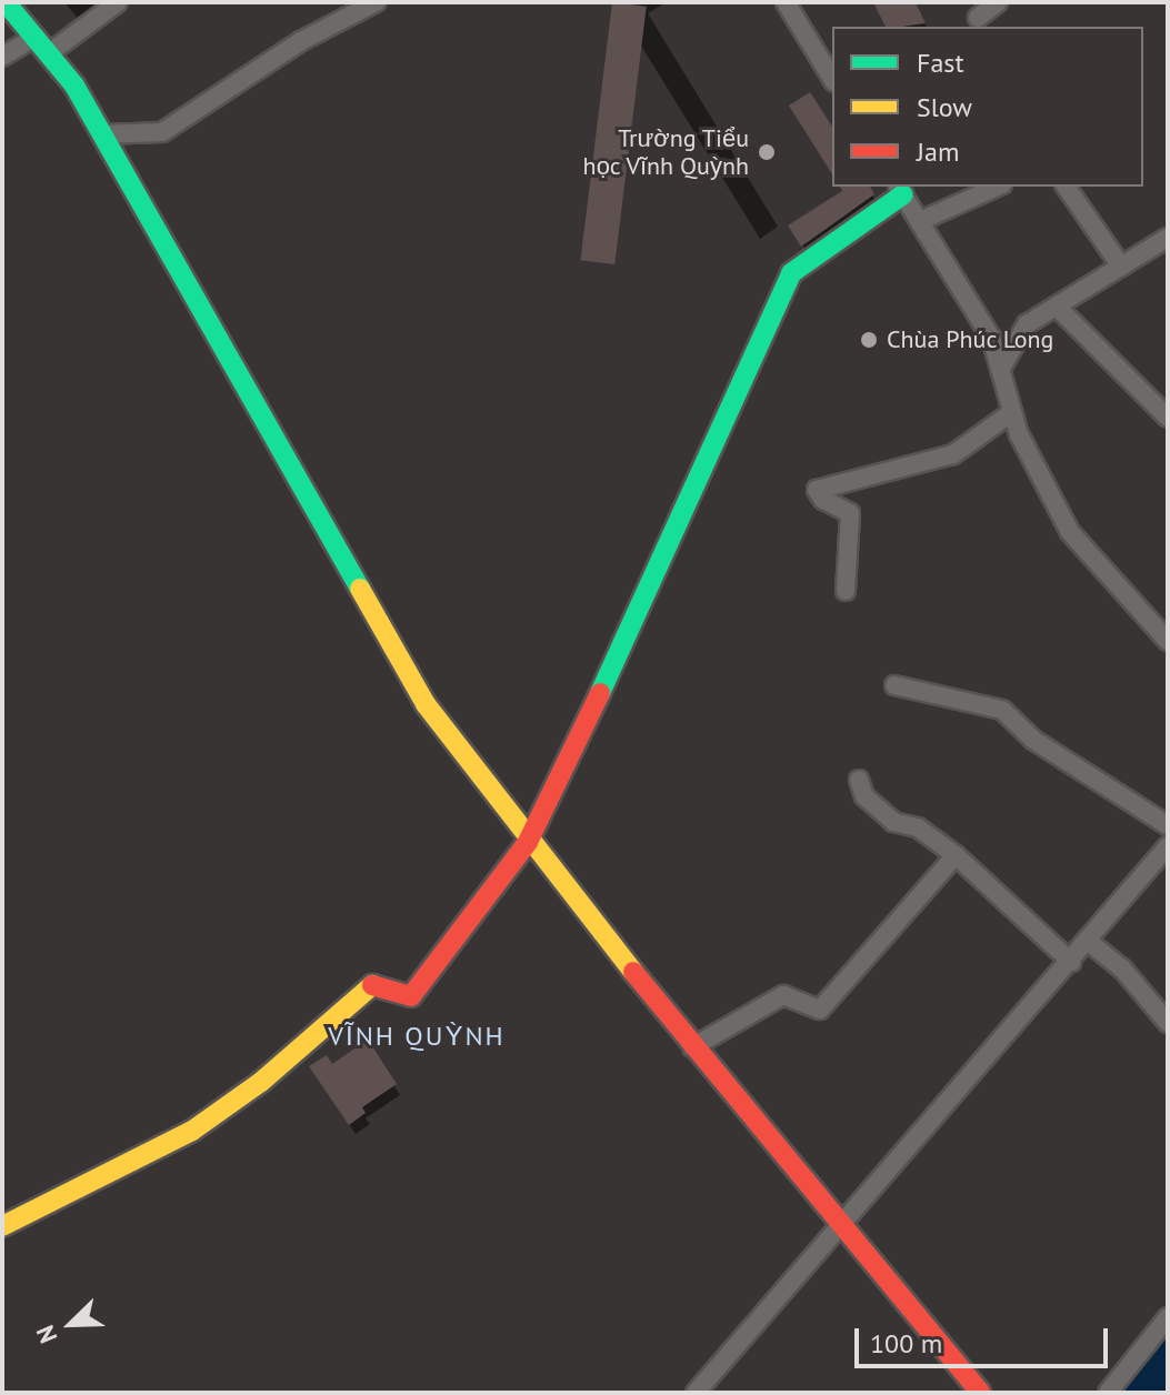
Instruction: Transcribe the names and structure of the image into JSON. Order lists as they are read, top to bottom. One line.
{"districts":["VĨNH QUỲNH"],"places":["Trường Tiểu học Vĩnh Quỳnh","Chùa Phúc Long"],"legend":["Fast","Slow","Jam"],"scale_bar":"100 m","north":"bottom left"}
